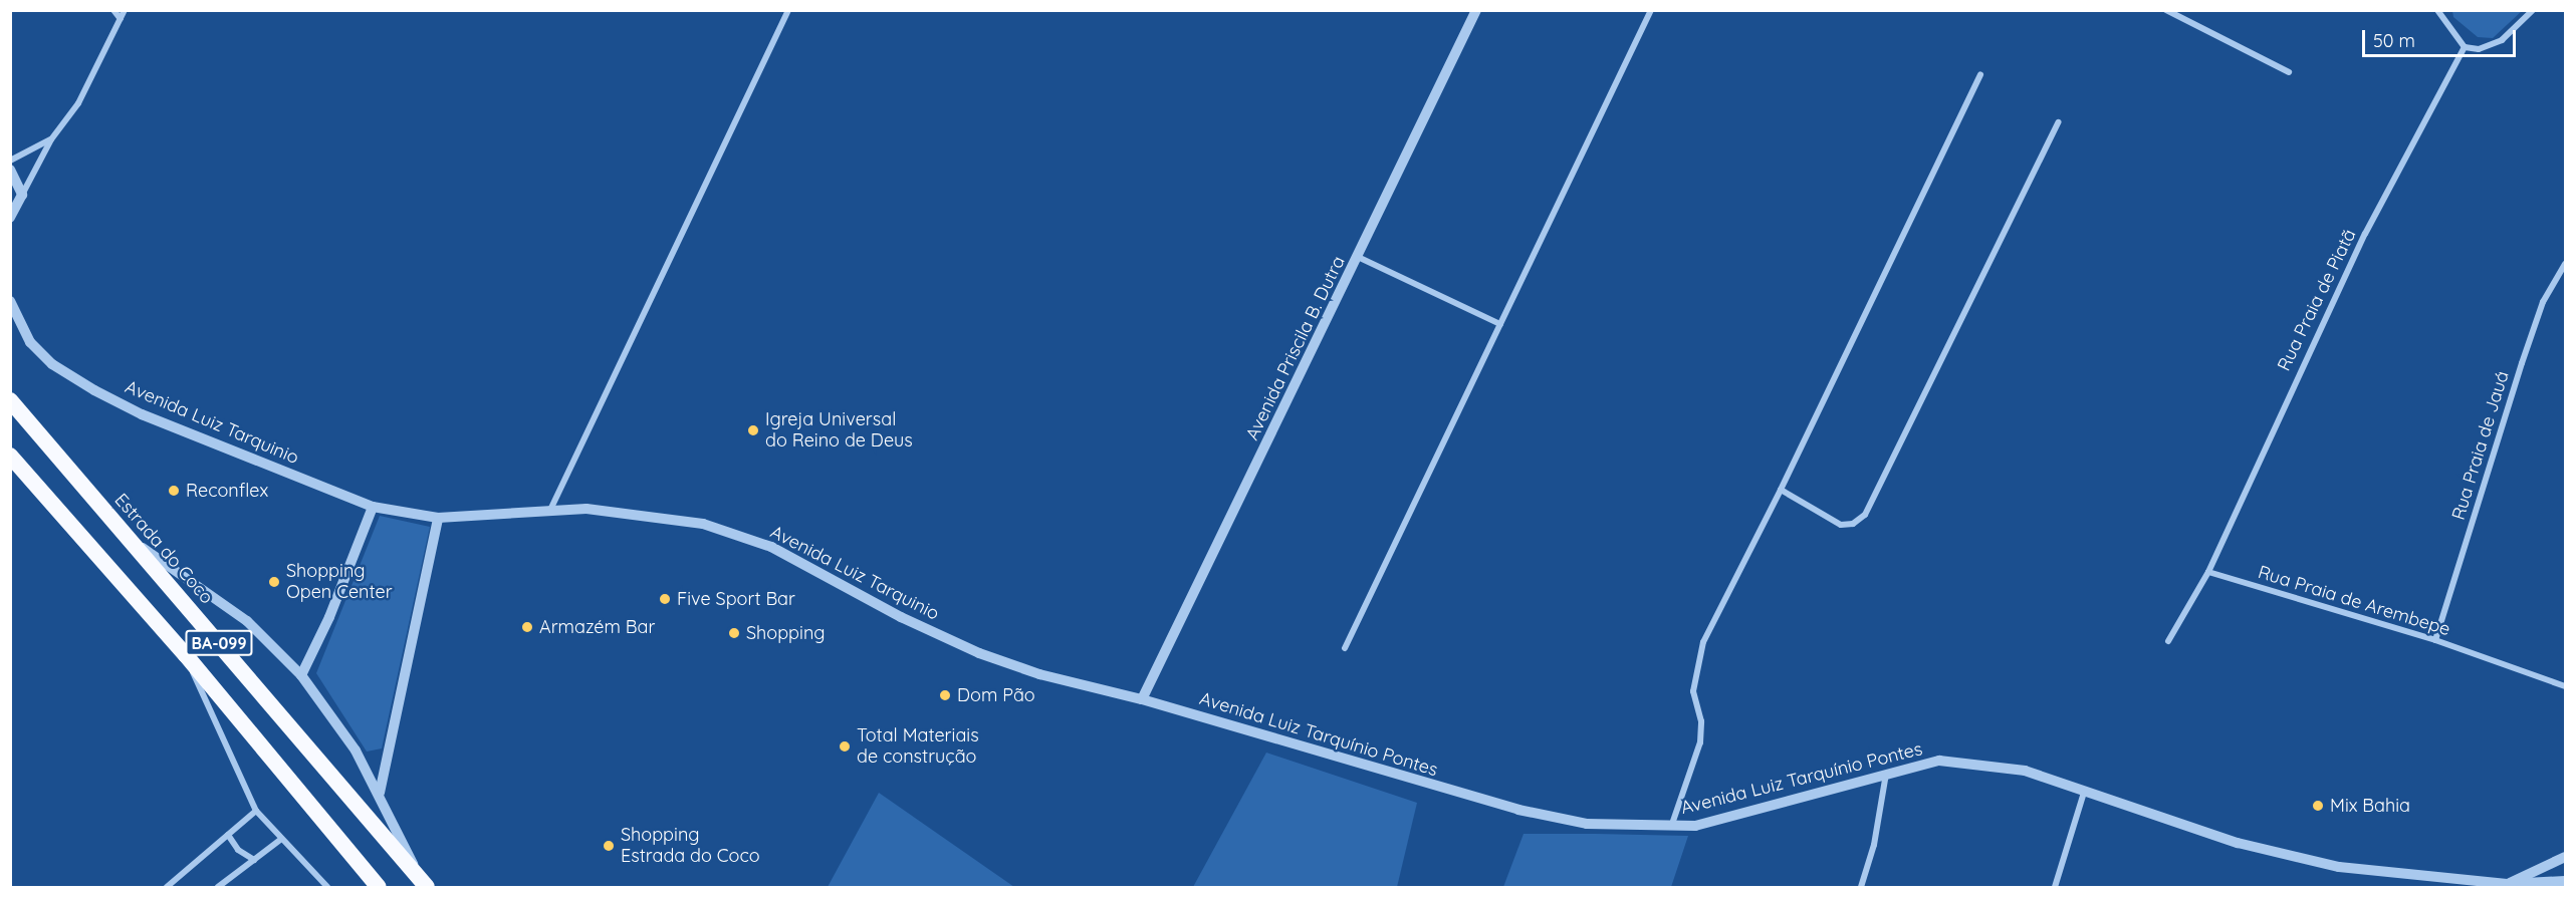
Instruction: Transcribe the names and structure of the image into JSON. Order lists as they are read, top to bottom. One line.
{"streets":{"highway":["Estrada do Coco","BA-099"],"street":["Rua Praia de Piatã","Avenida Priscila B. Dutra","Avenida Luiz Tarquinio","Rua Praia de Jauá","Rua Praia de Arembepe","Avenida Luiz Tarquínio Pontes"]},"crossings":[["Rua Praia de Piatã","Rua Praia de Arembepe"],["Avenida Priscila B. Dutra","Avenida Luiz Tarquinio"],["Avenida Priscila B. Dutra","Avenida Luiz Tarquínio Pontes"],["Avenida Luiz Tarquinio","Avenida Luiz Tarquínio Pontes"],["Rua Praia de Jauá","Rua Praia de Arembepe"]],"places":["Igreja Universal do Reino de Deus","Reconflex","Shopping Open Center","Five Sport Bar","Armazém Bar","Shopping","Dom Pão","Total Materiais de construção","Mix Bahia","Shopping Estrada do Coco"],"scale_bar":"50 m"}
